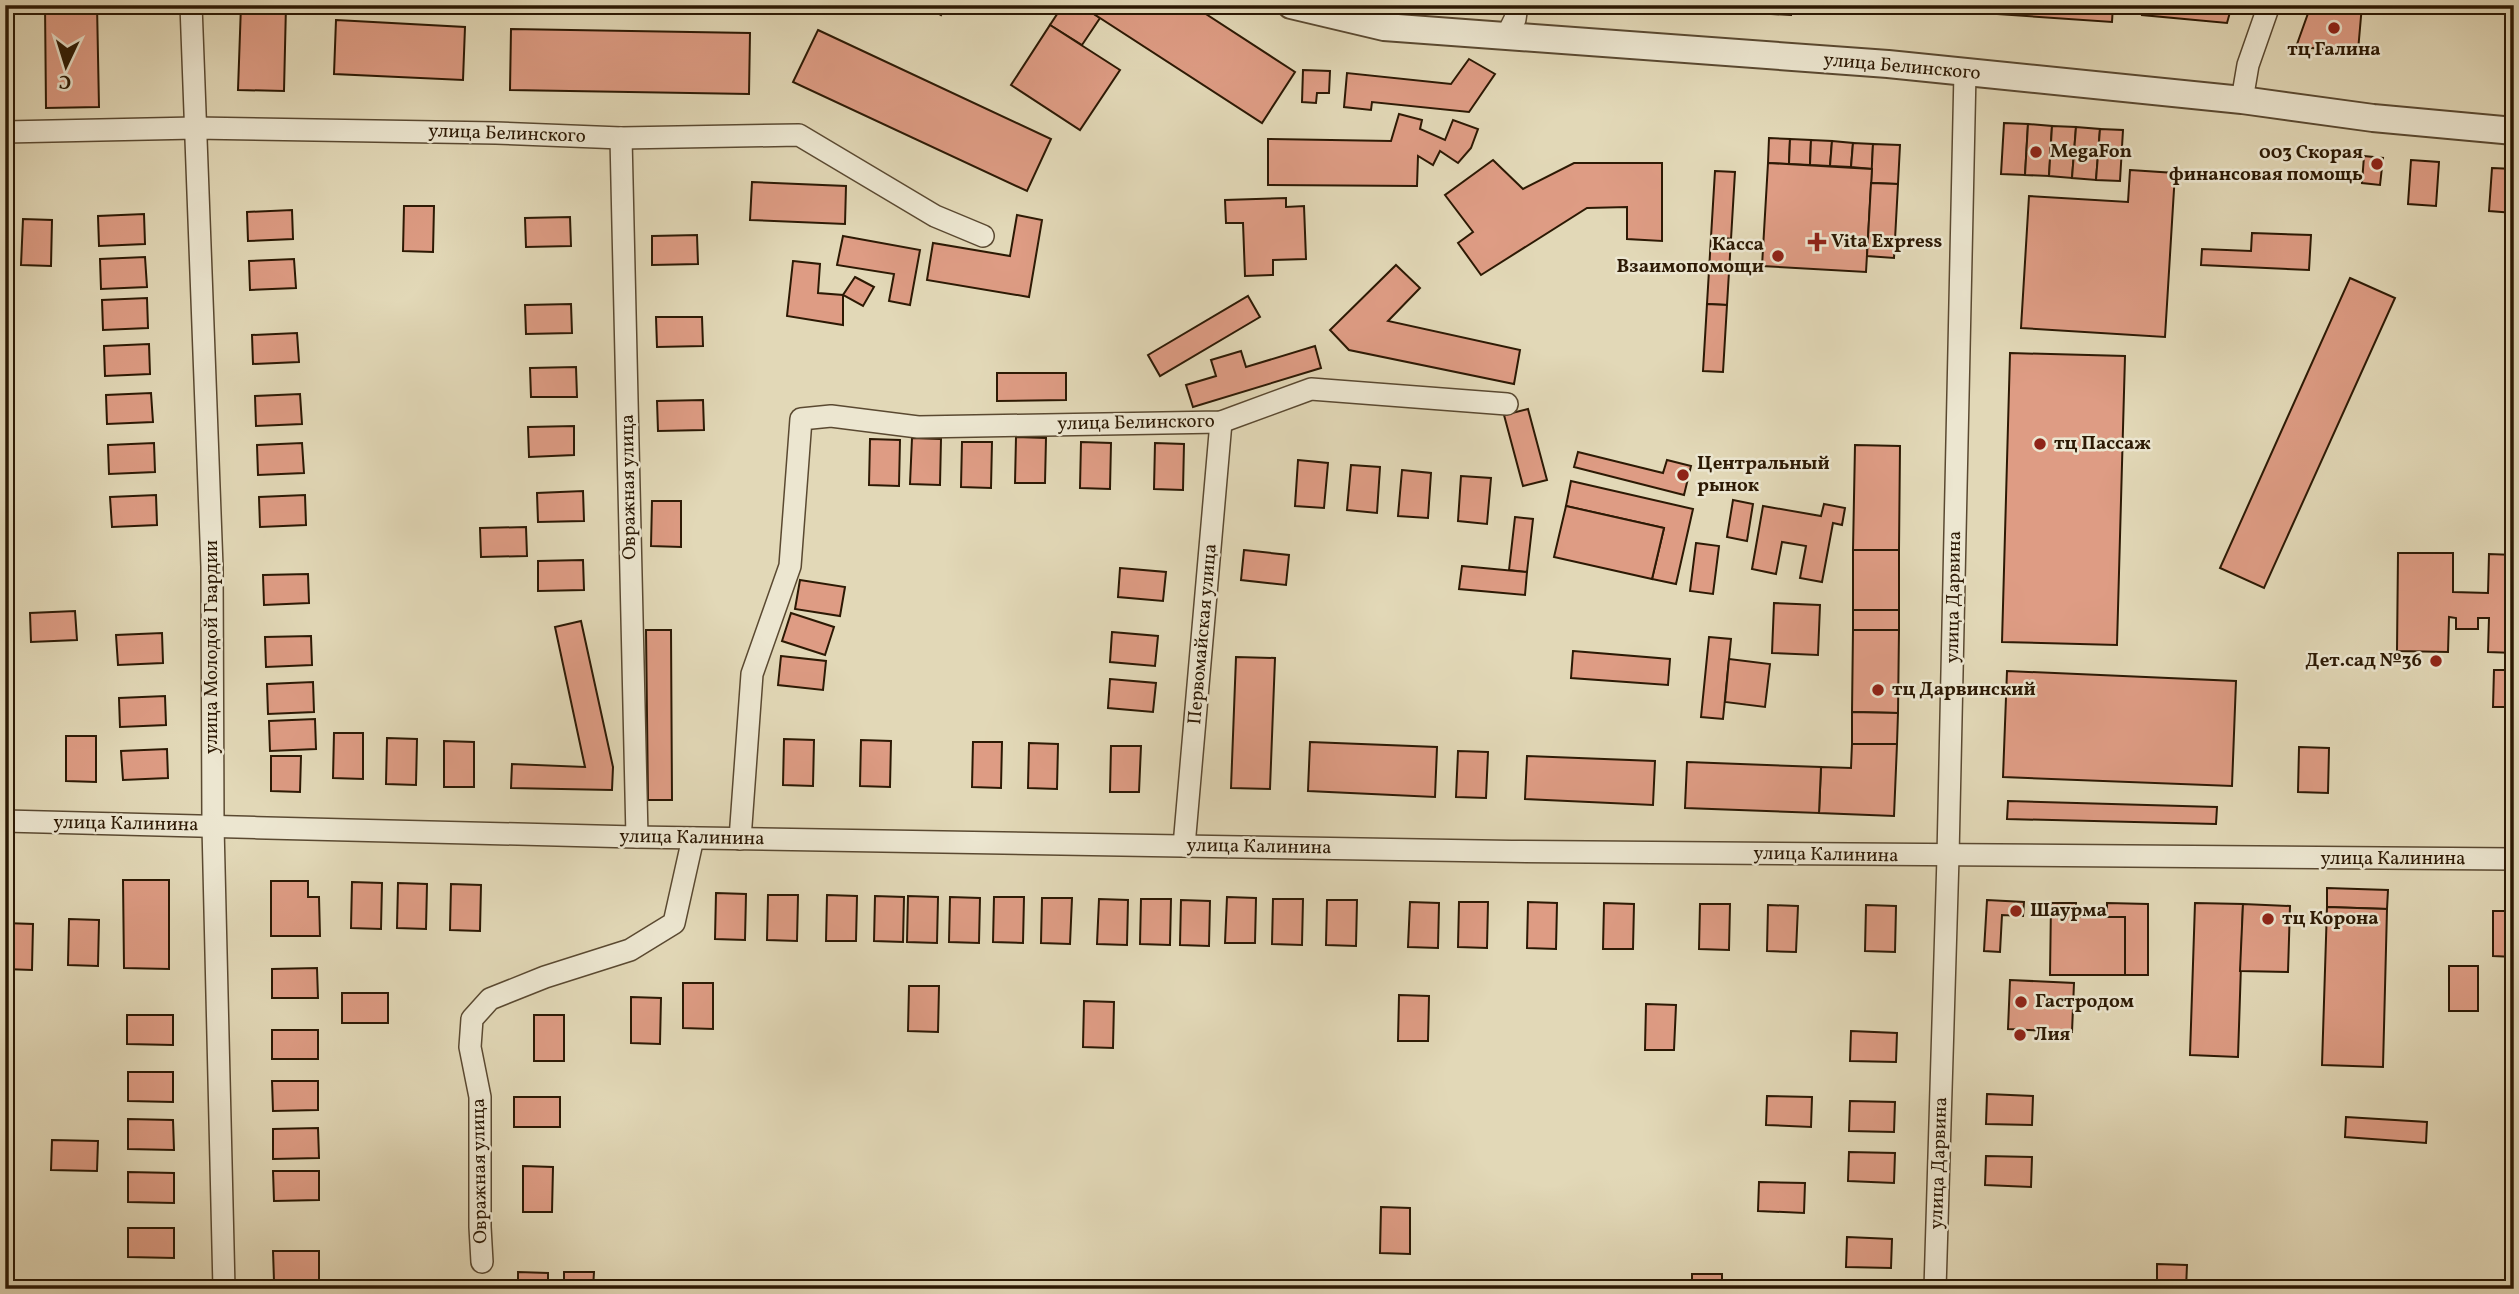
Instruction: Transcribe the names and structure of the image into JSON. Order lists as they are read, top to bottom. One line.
{"streets":{"street":["улица Белинского","Овражная улица","улица Дарвина","Первомайская улица","улица Молодой Гвардии","улица Калинина"]},"crossings":[["улица Белинского","Овражная улица"],["улица Белинского","улица Дарвина"],["улица Белинского","Первомайская улица"],["улица Белинского","улица Молодой Гвардии"],["улица Белинского","улица Калинина"],["Овражная улица","улица Калинина"],["улица Дарвина","улица Калинина"],["Первомайская улица","улица Калинина"],["улица Молодой Гвардии","улица Калинина"]],"places":{"other":["тц Галина","MegaFon","003 Скорая финансовая помощь","Касса Взаимопомощи","тц Пассаж","Центральный рынок","Дет.сад №36","тц Дарвинский","Шаурма","тц Корона","Гастродом","Лия"],"health":["Vita Express"]},"north":"bottom"}
